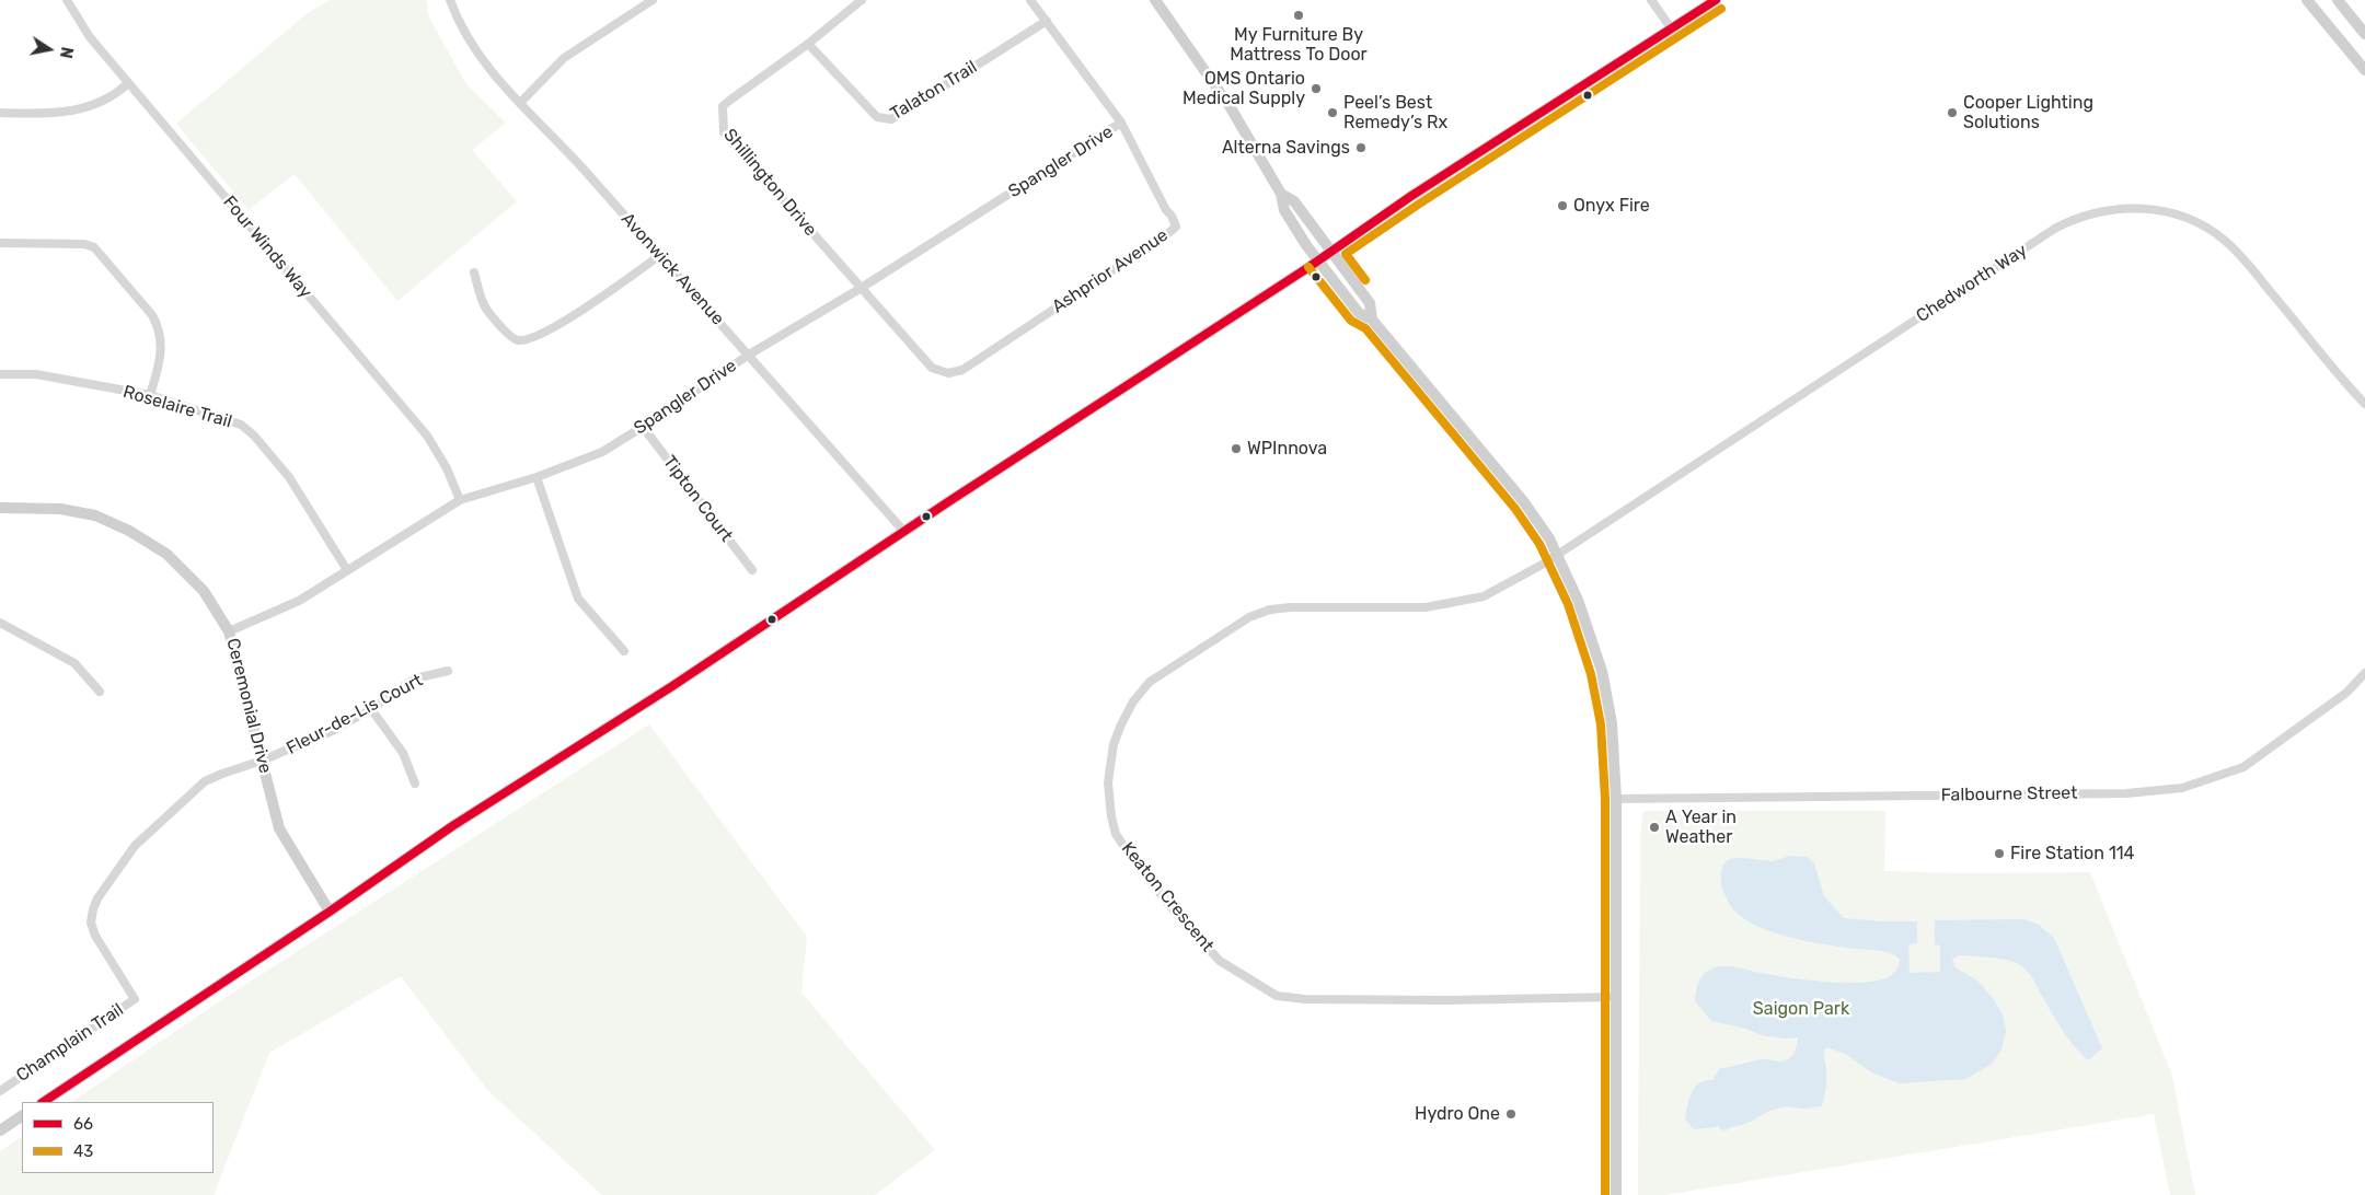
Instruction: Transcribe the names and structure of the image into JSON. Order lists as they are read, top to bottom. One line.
{"streets":{"street":["Talaton Trail","Spangler Drive","Shillington Drive","Four Winds Way","Avonwick Avenue","Ashprior Avenue","Chedworth Way","Roselaire Trail","Tipton Court","Ceremonial Drive","Fleur-de-Lis Court","Falbourne Street","Keaton Crescent","Champlain Trail"]},"crossings":[["Talaton Trail","Shillington Drive"],["Talaton Trail","Ashprior Avenue"],["Spangler Drive","Shillington Drive"],["Spangler Drive","Four Winds Way"],["Spangler Drive","Avonwick Avenue"],["Spangler Drive","Ashprior Avenue"],["Spangler Drive","Roselaire Trail"],["Spangler Drive","Tipton Court"],["Spangler Drive","Ceremonial Drive"],["Shillington Drive","Ashprior Avenue"],["Chedworth Way","Keaton Crescent"],["Ceremonial Drive","Fleur-de-Lis Court"],["Ceremonial Drive","Champlain Trail"],["Fleur-de-Lis Court","Champlain Trail"]],"parks":["Saigon Park"],"places":["My Furniture By Mattress To Door","OMS Ontario Medical Supply","Peel’s Best Remedy’s Rx","Cooper Lighting Solutions","Alterna Savings","Onyx Fire","WPInnova","A Year in Weather","Fire Station 114","Hydro One"],"lines":["transit line 66","transit line 43"],"legend":["66","43"],"north":"right"}
